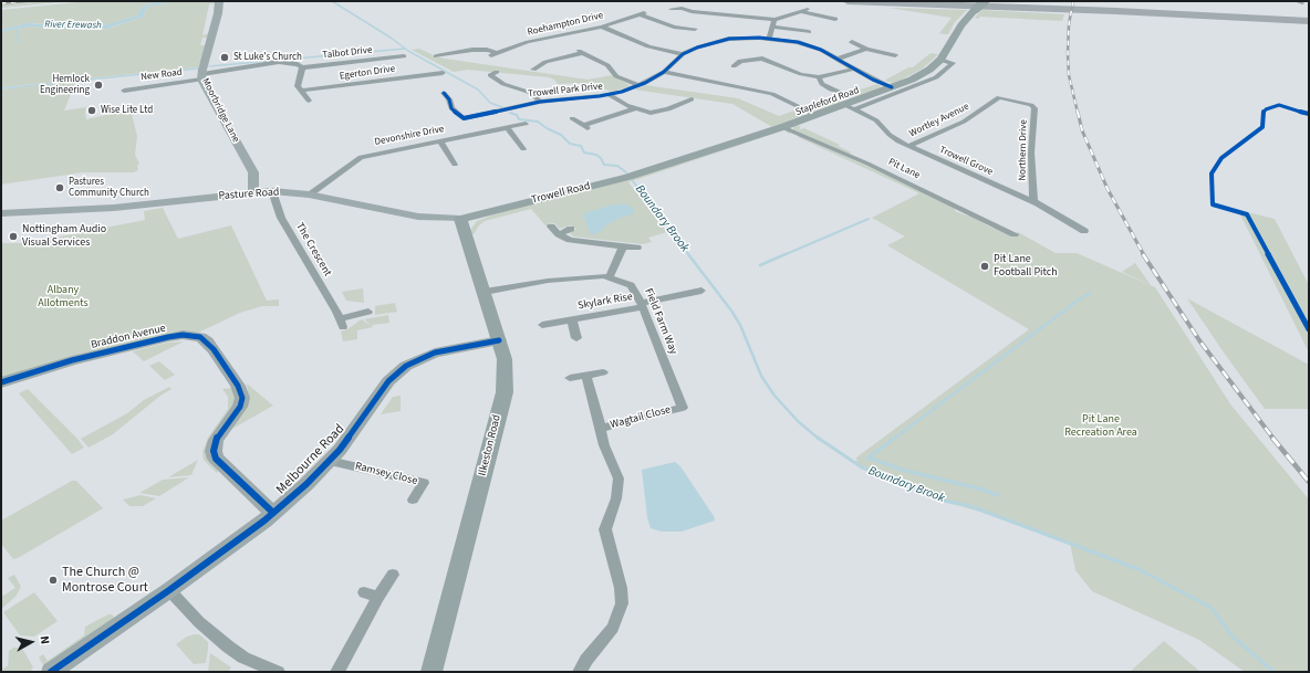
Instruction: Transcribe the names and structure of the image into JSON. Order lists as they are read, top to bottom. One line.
{"streets":{"main road":["Stapleford Road","Trowell Road","Pasture Road","Ilkeston Road"],"street":["Roehampton Drive","Talbot Drive","Egerton Drive","New Road","Trowell Park Drive","Moorbridge Lane","Wortley Avenue","Devonshire Drive","Northern Drive","Trowell Grove","Pit Lane","The Crescent","Skylark Rise","Field Farm Way","Braddon Avenue","Wagtail Close","Melbourne Road","Ramsey Close"]},"crossings":[["Talbot Drive","New Road"],["Talbot Drive","Moorbridge Lane"],["New Road","Moorbridge Lane"],["Trowell Park Drive","Stapleford Road"],["Stapleford Road","Trowell Grove"],["Stapleford Road","Pit Lane"],["Stapleford Road","Trowell Road"],["Moorbridge Lane","Pasture Road"],["Wortley Avenue","Northern Drive"],["Wortley Avenue","Trowell Grove"],["Devonshire Drive","Pasture Road"],["Northern Drive","Trowell Grove"],["Trowell Road","Pasture Road"],["Pasture Road","The Crescent"],["Pasture Road","Ilkeston Road"],["Skylark Rise","Field Farm Way"],["Field Farm Way","Wagtail Close"],["Field Farm Way","Ilkeston Road"],["Braddon Avenue","Melbourne Road"],["Ilkeston Road","Melbourne Road"],["Melbourne Road","Ramsey Close"]],"water":["River Erewash","Boundary Brook"],"parks":["Albany Allotments","Pit Lane Recreation Area"],"places":["St Luke's Church","Hemlock Engineering","Wise Lite Ltd","Pastures Community Church","Nottingham Audio Visual Services","Pit Lane Football Pitch","The Church @ Montrose Court"],"north":"right"}
